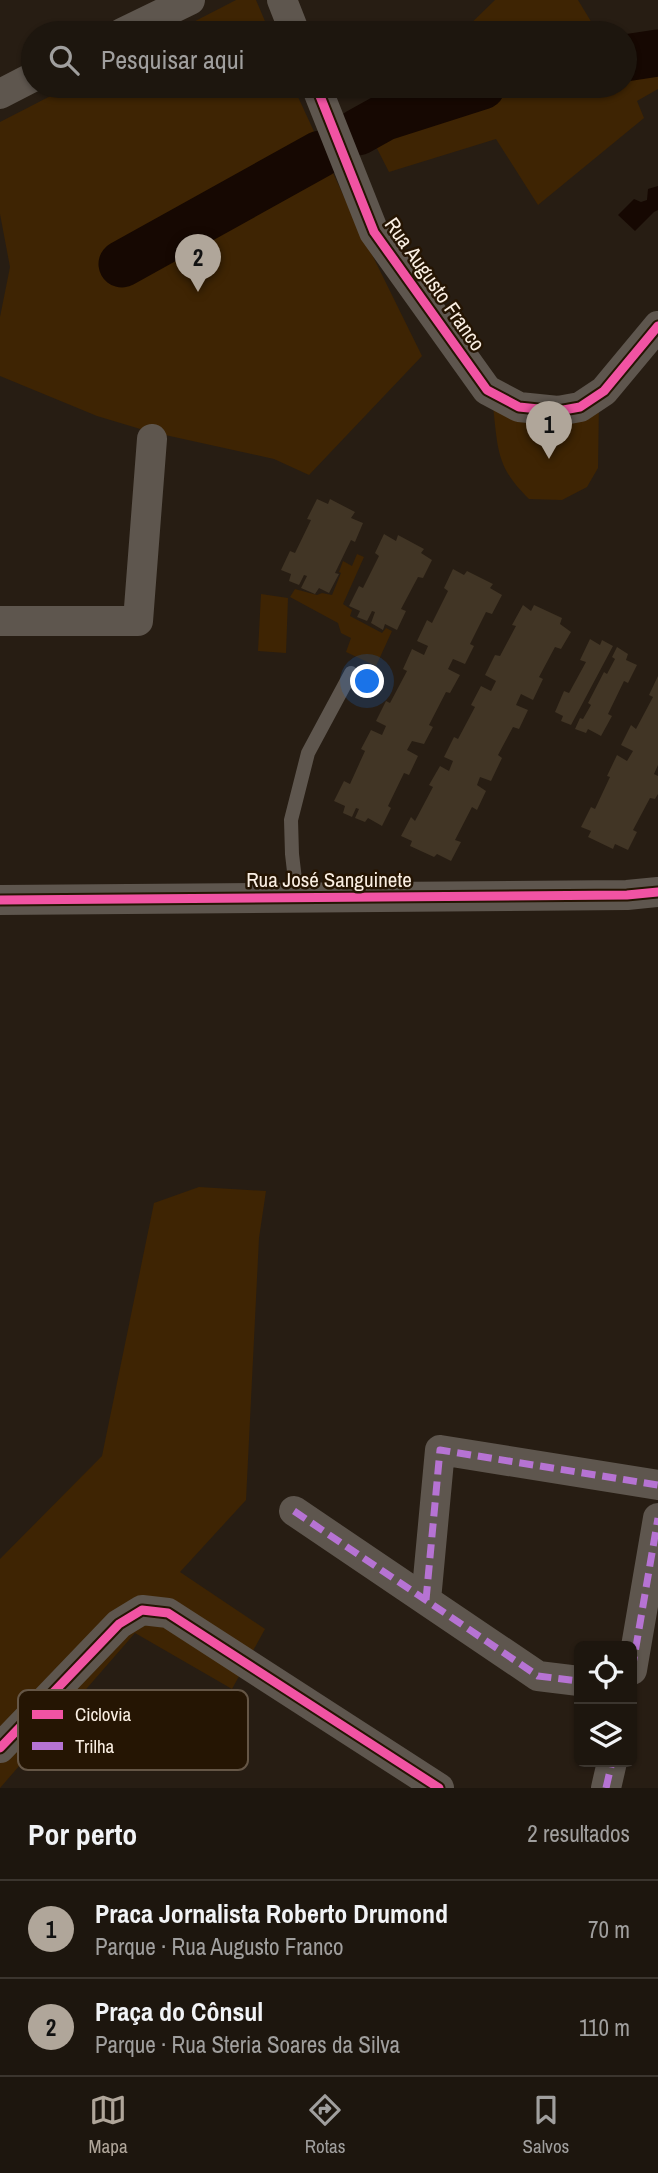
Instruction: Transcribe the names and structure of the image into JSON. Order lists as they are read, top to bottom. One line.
{"streets":{"street":["Rua Augusto Franco","Rua José Sanguinete"]},"legend":["Ciclovia","Trilha"],"page":{"search":"Pesquisar aqui","pins":["2","1"],"heading":["Por perto","2 resultados"],"list":[{"mark":"1","name":"Praca Jornalista Roberto Drumond","note":"Parque · Rua Augusto Franco","value":"70 m"},{"mark":"2","name":"Praça do Cônsul","note":"Parque · Rua Steria Soares da Silva","value":"110 m"}],"nav":["Mapa","Rotas","Salvos"]}}
